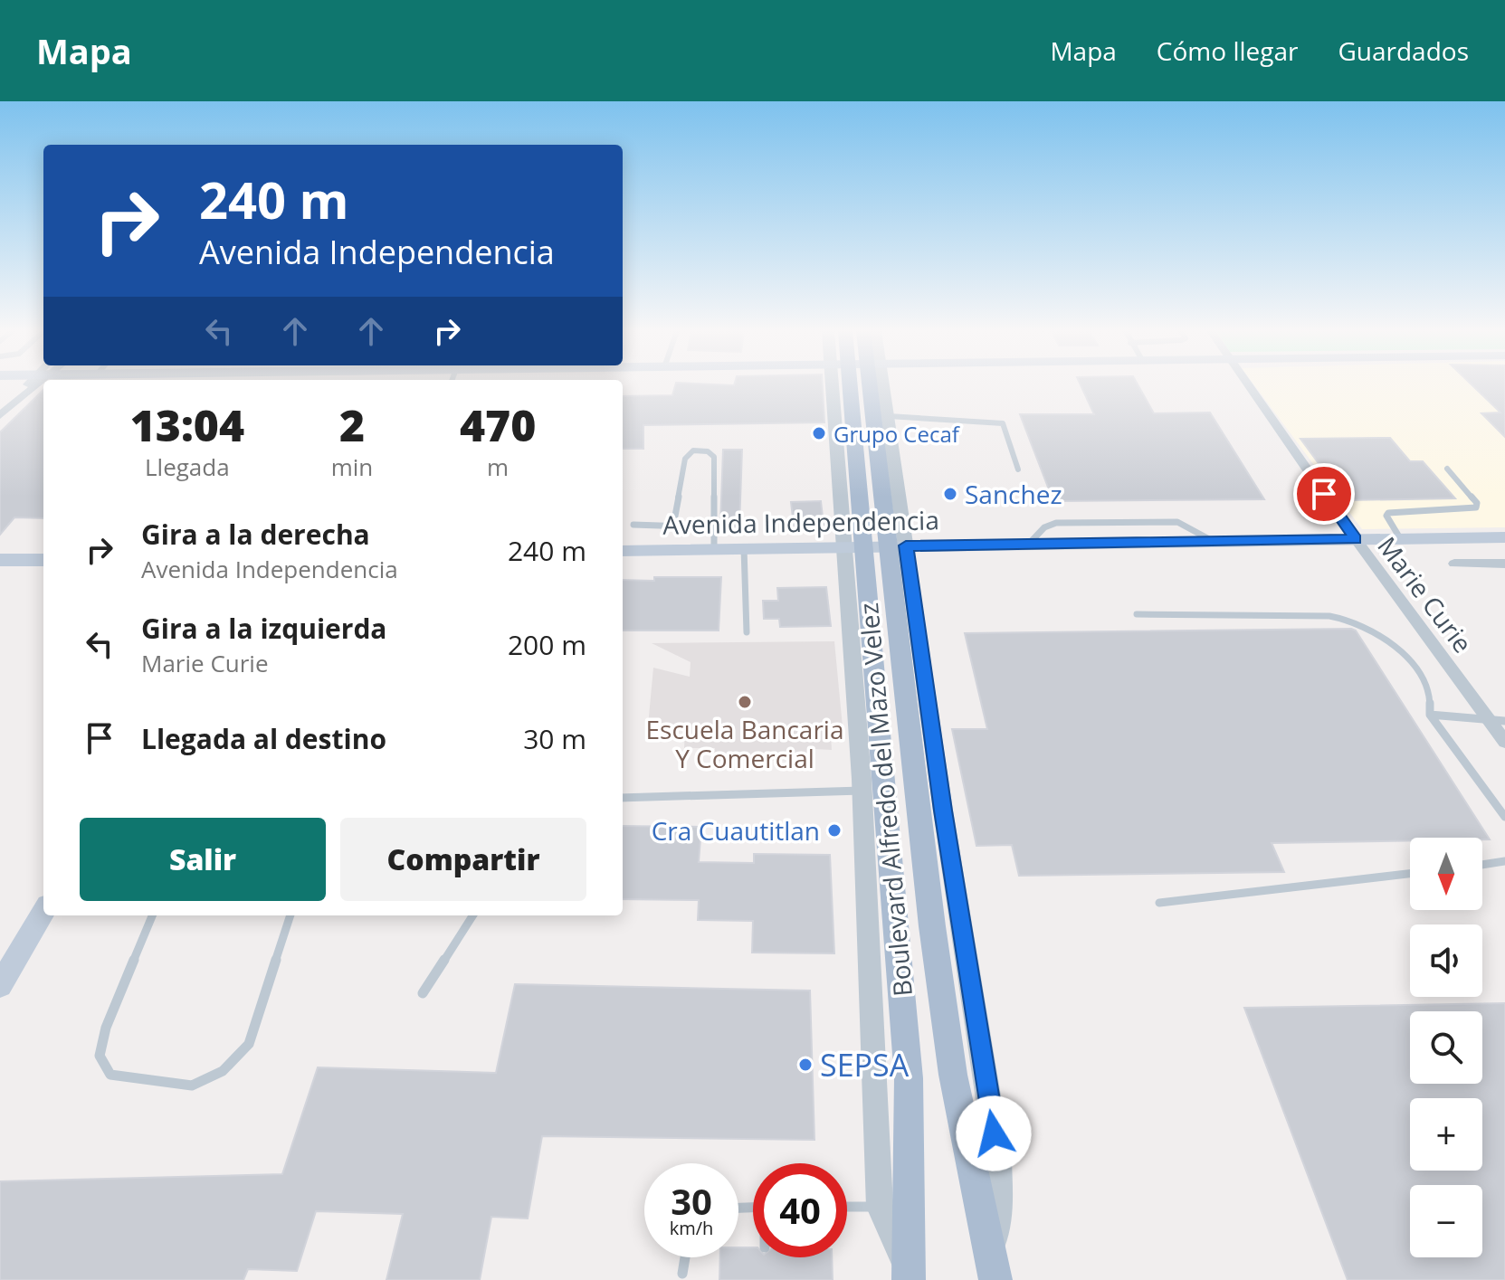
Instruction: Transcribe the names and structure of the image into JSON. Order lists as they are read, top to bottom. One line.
{"streets":{"main road":["Avenida Independencia","Boulevard Alfredo del Mazo Velez"],"street":["Marie Curie"]},"crossings":[["Avenida Independencia","Marie Curie"],["Avenida Independencia","Boulevard Alfredo del Mazo Velez"]],"places":["Grupo Cecaf","Sanchez","Escuela Bancaria Y Comercial","Cra Cuautitlan","SEPSA"],"north":"bottom","page":{"header":"Mapa","nav":["Mapa","Cómo llegar","Guardados"],"turn":["240 m","Avenida Independencia"],"eta":["13:04","Llegada","2","min","470","m"],"list":[{"name":"Gira a la derecha","note":"Avenida Independencia","value":"240 m"},{"name":"Gira a la izquierda","note":"Marie Curie","value":"200 m"},{"name":"Llegada al destino","value":"30 m"}],"buttons":["Salir","Compartir"],"map_buttons":["+","−"],"speed":"30 km/h","limit":"40"}}
